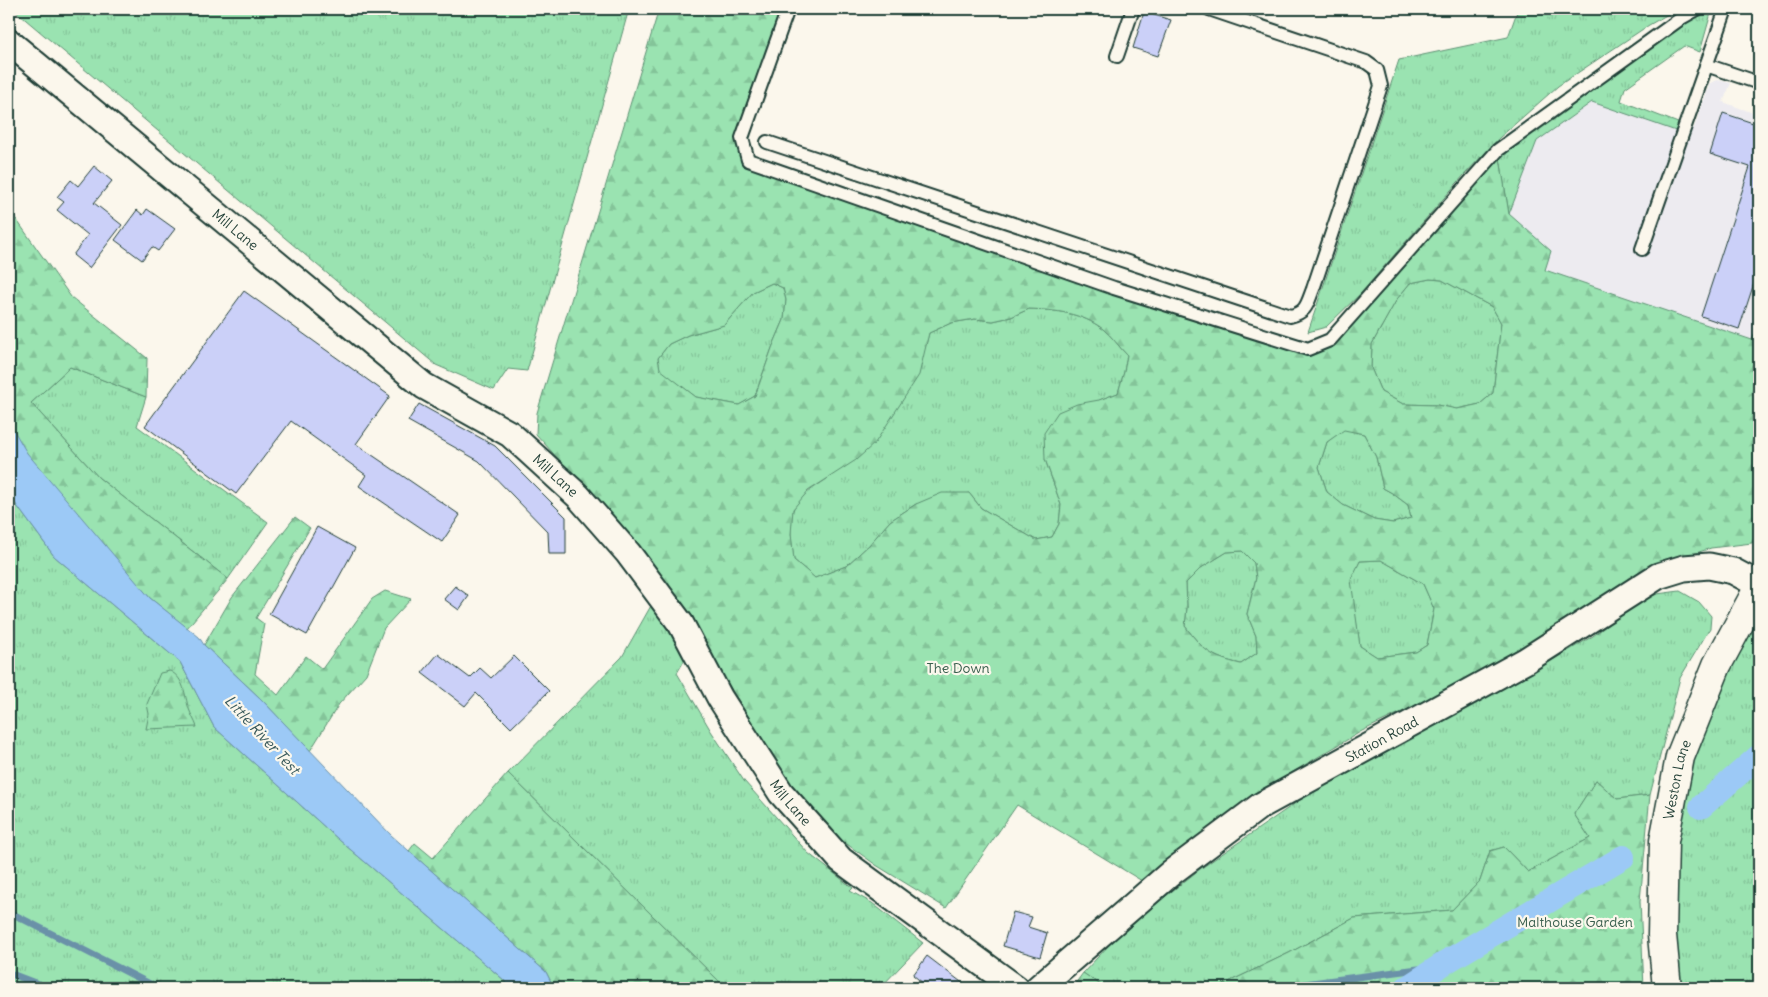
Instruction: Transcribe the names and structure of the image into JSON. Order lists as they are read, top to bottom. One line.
{"streets":{"street":["Mill Lane","Station Road","Weston Lane"]},"crossings":[["Station Road","Weston Lane"]],"water":["Little River Test"],"parks":["The Down","Malthouse Garden"]}
